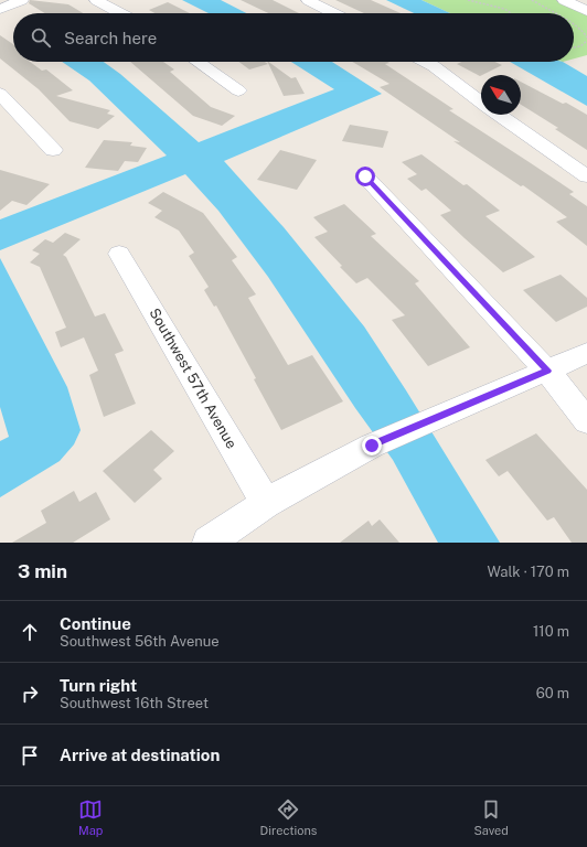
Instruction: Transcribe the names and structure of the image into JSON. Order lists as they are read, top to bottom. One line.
{"streets":{"street":["Southwest 57th Avenue"]},"north":"top left","page":{"search":"Search here","heading":["3 min","Walk · 170 m"],"list":[["Continue","Southwest 56th Avenue","110 m"],["Turn right","Southwest 16th Street","60 m"],"Arrive at destination"],"nav":["Map","Directions","Saved"]}}
